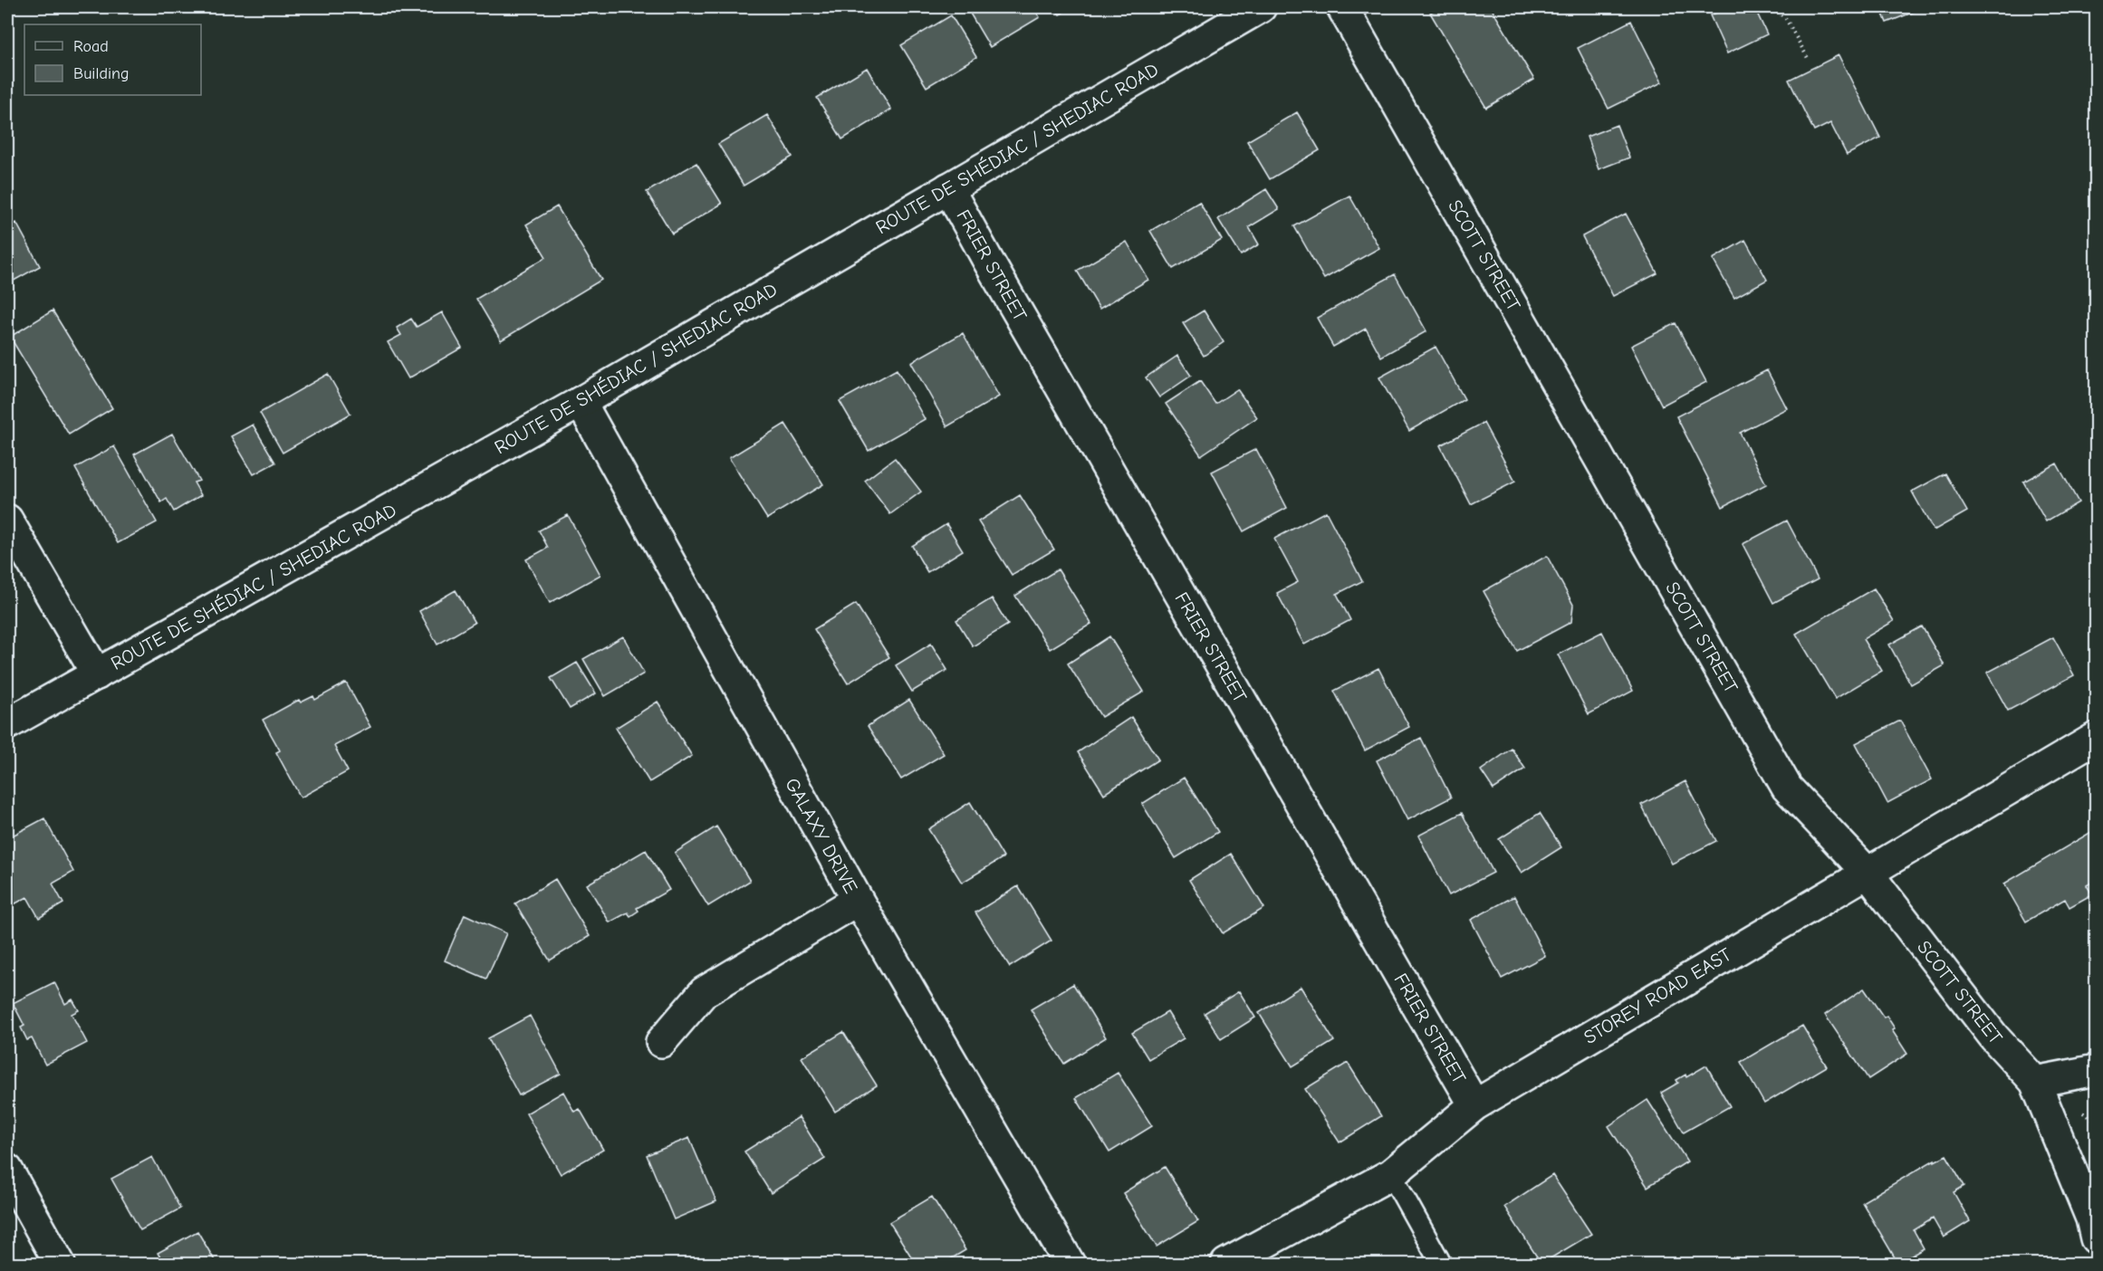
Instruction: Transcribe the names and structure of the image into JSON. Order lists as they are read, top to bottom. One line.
{"streets":{"street":["ROUTE DE SHÉDIAC / SHEDIAC ROAD","SCOTT STREET","FRIER STREET","GALAXY DRIVE","STOREY ROAD EAST"]},"crossings":[["ROUTE DE SHÉDIAC / SHEDIAC ROAD","FRIER STREET"],["ROUTE DE SHÉDIAC / SHEDIAC ROAD","GALAXY DRIVE"],["SCOTT STREET","STOREY ROAD EAST"],["FRIER STREET","STOREY ROAD EAST"]],"legend":["Road","Building"]}
